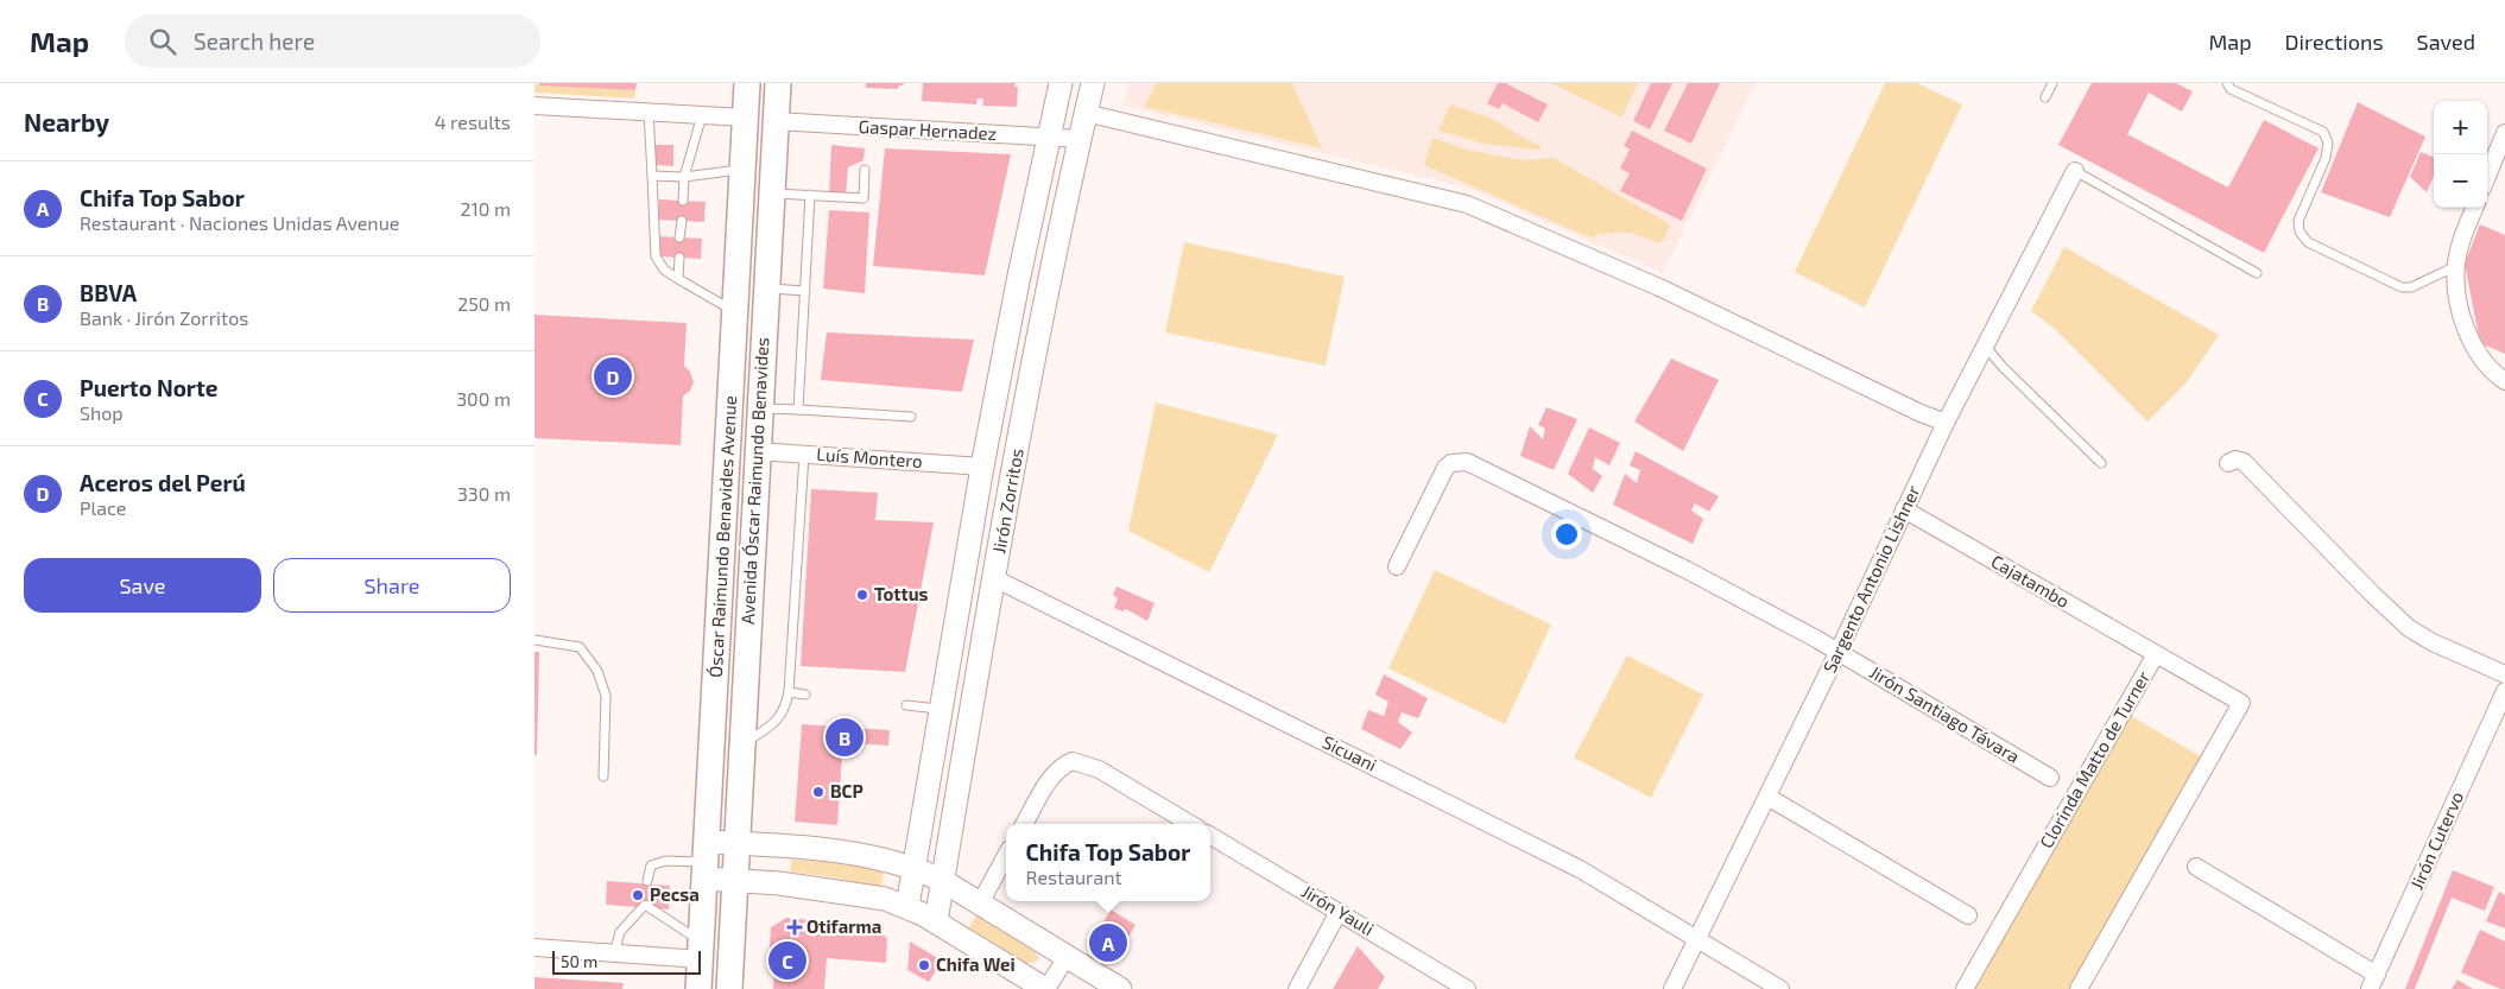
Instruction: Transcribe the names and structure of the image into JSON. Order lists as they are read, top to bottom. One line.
{"streets":{"main road":["Avenida Óscar Raimundo Benavides","Jirón Zorritos","Óscar Raimundo Benavides Avenue"],"street":["Gaspar Hernadez","Luís Montero","Sargento Antonio Lishner","Cajatambo","Jirón Santiago Távara","Sicuani","Clorinda Matto de Turner","Jirón Cutervo","Jirón Yauli"]},"crossings":[["Gaspar Hernadez","Avenida Óscar Raimundo Benavides"],["Gaspar Hernadez","Jirón Zorritos"],["Luís Montero","Avenida Óscar Raimundo Benavides"],["Luís Montero","Jirón Zorritos"],["Jirón Zorritos","Sicuani"],["Sargento Antonio Lishner","Cajatambo"],["Sargento Antonio Lishner","Jirón Santiago Távara"],["Sargento Antonio Lishner","Sicuani"],["Cajatambo","Clorinda Matto de Turner"]],"places":{"other":["Tottus","BCP","Pecsa","Chifa Wei"],"health":["Otifarma"]},"scale_bar":"50 m","page":{"header":"Map","search":"Search here","nav":["Map","Directions","Saved"],"heading":["Nearby","4 results"],"map_buttons":["+","−"],"list":[{"mark":"A","name":"Chifa Top Sabor","note":"Restaurant · Naciones Unidas Avenue","value":"210 m"},{"mark":"B","name":"BBVA","note":"Bank · Jirón Zorritos","value":"250 m"},{"mark":"C","name":"Puerto Norte","note":"Shop","value":"300 m"},{"mark":"D","name":"Aceros del Perú","note":"Place","value":"330 m"}],"pins":["D","B","A","C"],"buttons":["Save","Share"],"popup":["Chifa Top Sabor","Restaurant"],"scale":"50 m"}}
